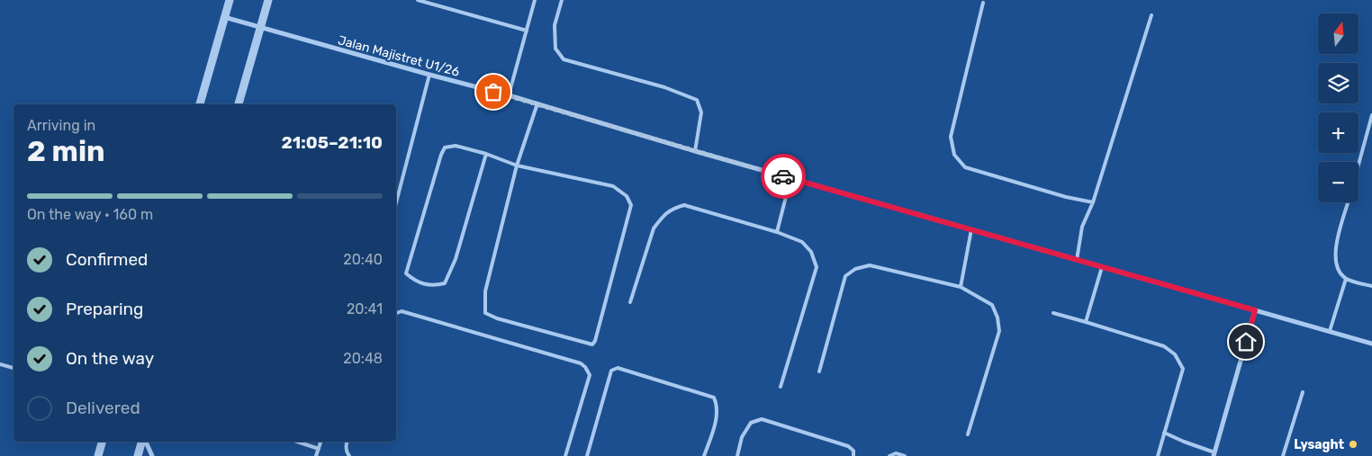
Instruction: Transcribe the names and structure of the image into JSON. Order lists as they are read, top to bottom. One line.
{"streets":{"street":["Jalan Majistret U1/26"]},"places":["Lysaght"],"north":"top","page":{"map_buttons":["+","−"],"heading":["2 min","Arriving in","21:05–21:10"],"bar":"On the way · 160 m","list":[["Confirmed","20:40"],["Preparing","20:41"],["On the way","20:48"],"Delivered"]}}
